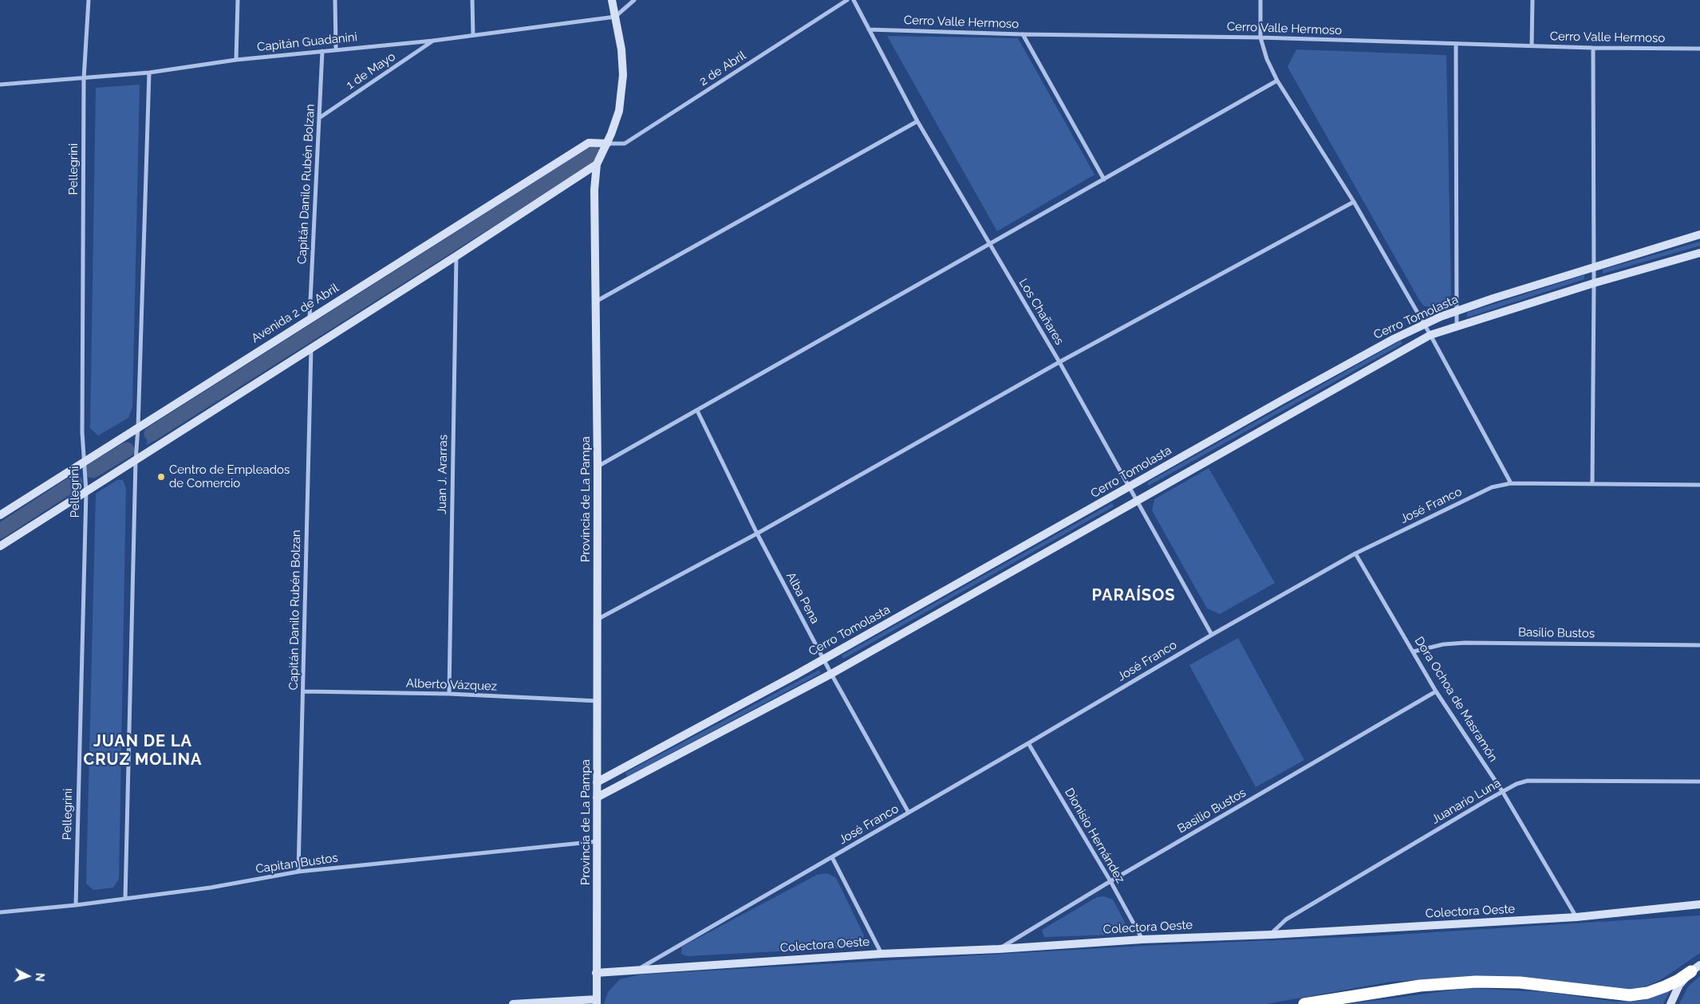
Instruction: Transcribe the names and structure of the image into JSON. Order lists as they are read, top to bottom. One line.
{"streets":{"street":["Cerro Valle Hermoso","Capitán Guadanini","2 de Abril","1 de Mayo","Pellegrini","Capitán Danilo Rubén Bolzan","Los Chañares","Avenida 2 de Abril","Cerro Tomolasta","Juan J. Ararras","Provincia de La Pampa","José Franco","Alba Pena","Basilio Bustos","Alberto Vázquez","Dora Ochoa de Masramón","Juanario Luna","Dionisio Hernández","Capitan Bustos","Colectora Oeste"]},"crossings":[["Cerro Valle Hermoso","Los Chañares"],["Capitán Guadanini","1 de Mayo"],["Capitán Guadanini","Pellegrini"],["Capitán Guadanini","Capitán Danilo Rubén Bolzan"],["Capitán Guadanini","Provincia de La Pampa"],["2 de Abril","Avenida 2 de Abril"],["2 de Abril","Provincia de La Pampa"],["1 de Mayo","Capitán Danilo Rubén Bolzan"],["Pellegrini","Avenida 2 de Abril"],["Pellegrini","Capitan Bustos"],["Capitán Danilo Rubén Bolzan","Avenida 2 de Abril"],["Capitán Danilo Rubén Bolzan","Alberto Vázquez"],["Capitán Danilo Rubén Bolzan","Capitan Bustos"],["Los Chañares","Cerro Tomolasta"],["Los Chañares","José Franco"],["Avenida 2 de Abril","Provincia de La Pampa"],["Cerro Tomolasta","Provincia de La Pampa"],["Cerro Tomolasta","Alba Pena"],["Juan J. Ararras","Alberto Vázquez"],["Provincia de La Pampa","Alberto Vázquez"],["Provincia de La Pampa","Capitan Bustos"],["Provincia de La Pampa","Colectora Oeste"],["José Franco","Alba Pena"],["José Franco","Dora Ochoa de Masramón"],["José Franco","Dionisio Hernández"],["José Franco","Colectora Oeste"],["Basilio Bustos","Dora Ochoa de Masramón"],["Basilio Bustos","Dionisio Hernández"],["Basilio Bustos","Colectora Oeste"],["Dora Ochoa de Masramón","Juanario Luna"],["Dora Ochoa de Masramón","Colectora Oeste"],["Juanario Luna","Colectora Oeste"],["Dionisio Hernández","Colectora Oeste"]],"districts":["PARAÍSOS","JUAN DE LA CRUZ MOLINA"],"places":["Centro de Empleados de Comercio"],"north":"right"}
